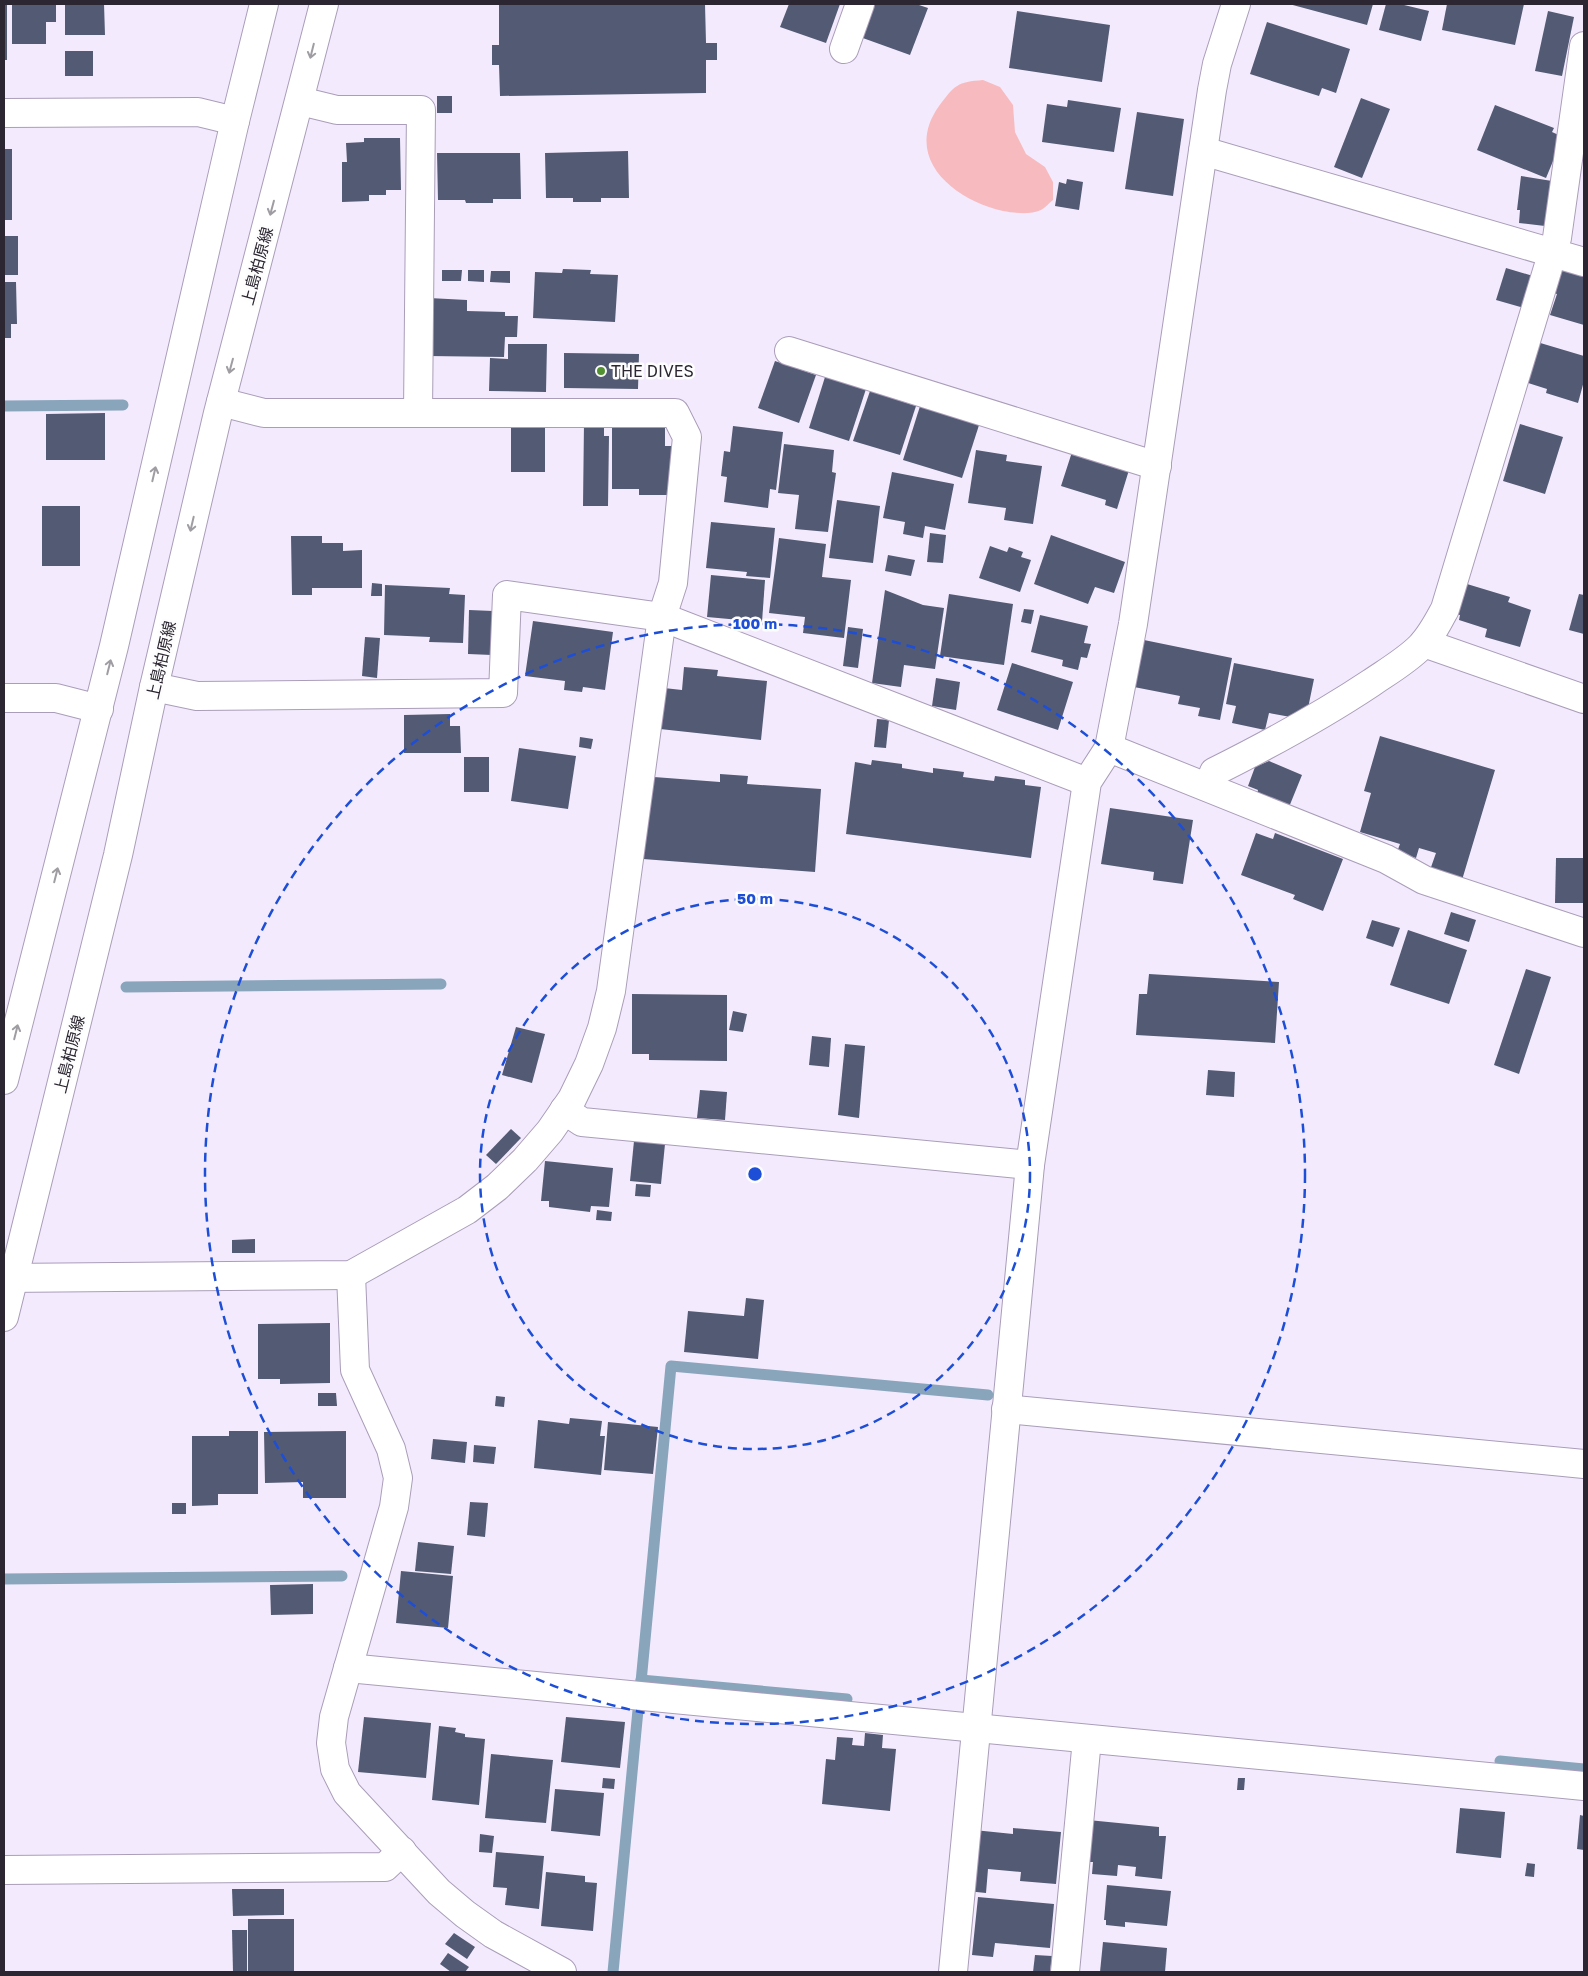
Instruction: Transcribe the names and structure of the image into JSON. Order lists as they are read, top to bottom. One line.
{"streets":{"street":["上島柏原線"]},"places":["THE DIVES"],"rings":["100 m","50 m"]}
